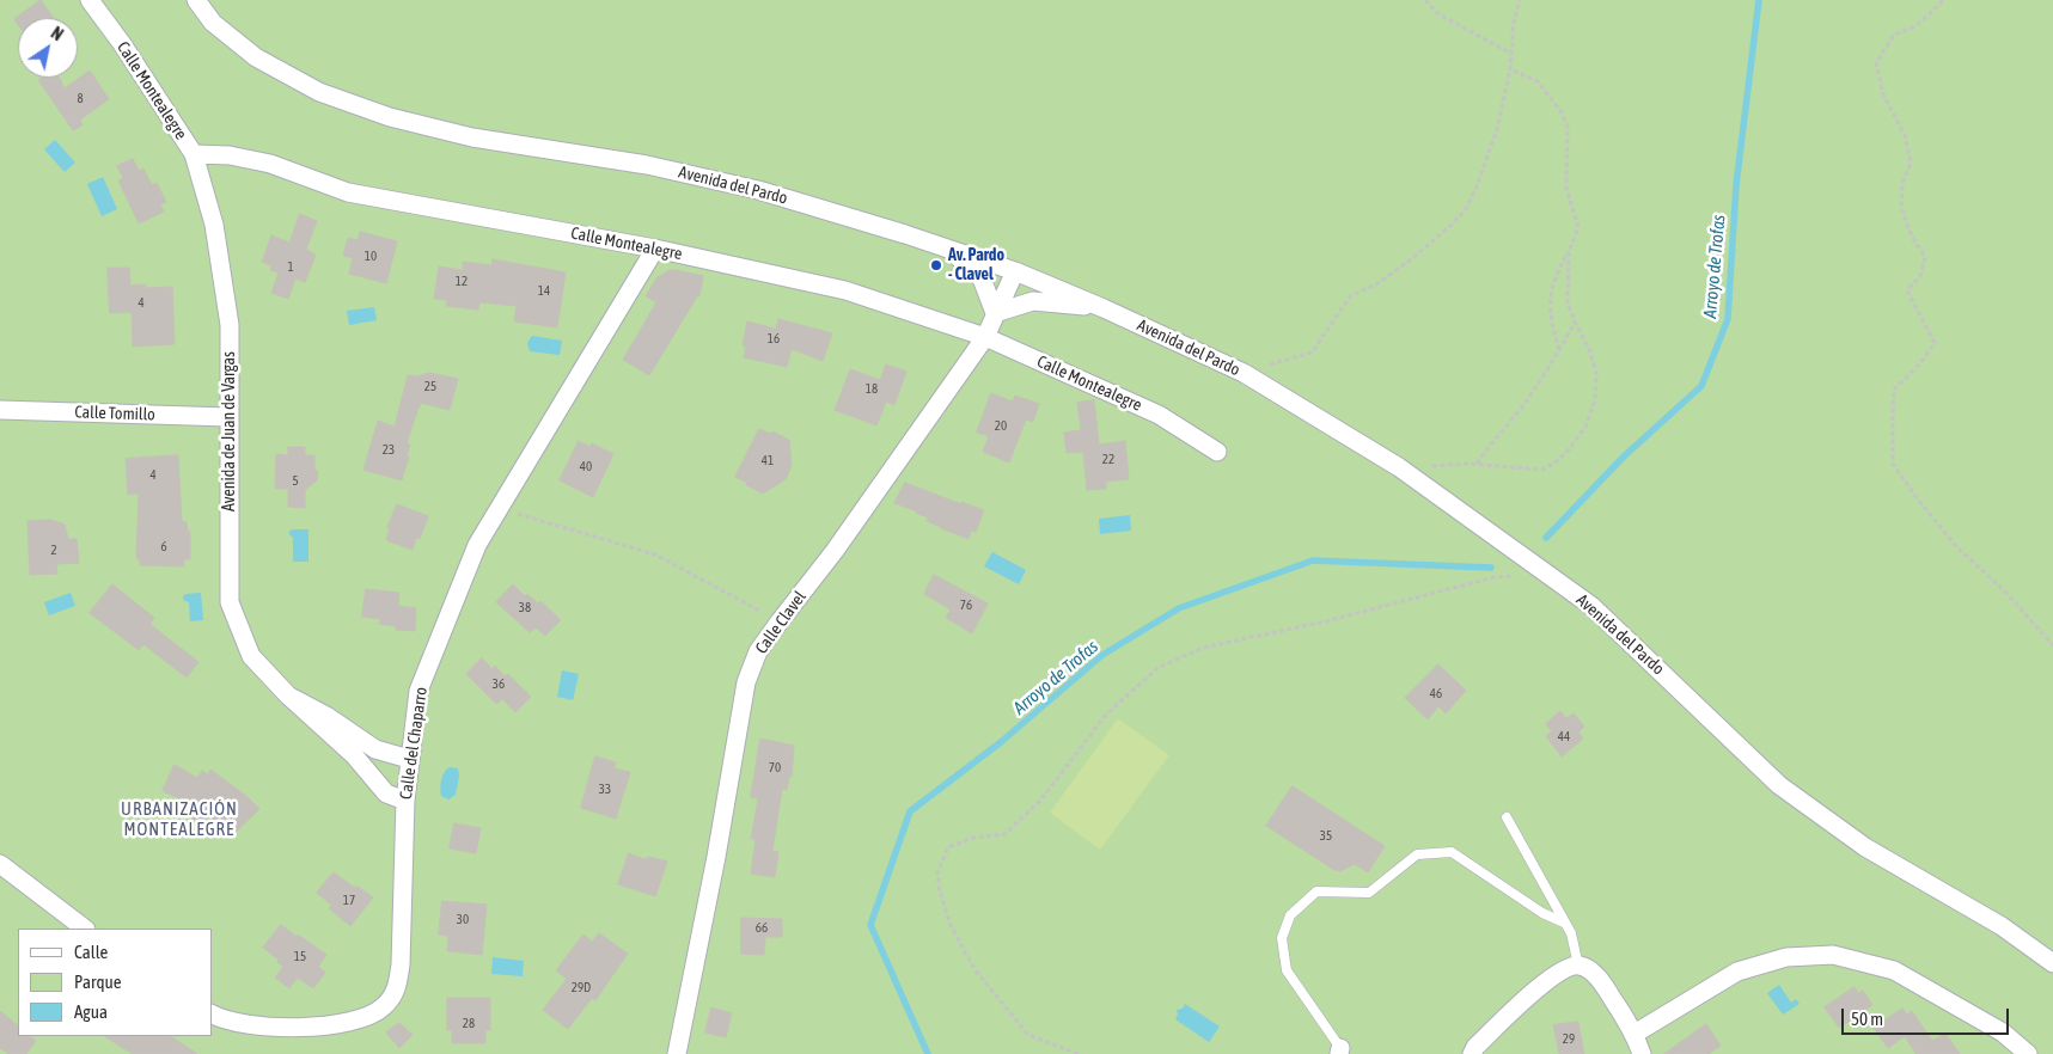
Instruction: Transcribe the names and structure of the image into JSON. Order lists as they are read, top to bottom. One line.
{"streets":{"street":["Calle Montealegre","Avenida del Pardo","Calle Tomillo","Avenida de Juan de Vargas","Calle Clavel","Calle del Chaparro"]},"crossings":[["Calle Montealegre","Avenida de Juan de Vargas"],["Calle Montealegre","Calle Clavel"],["Calle Montealegre","Calle del Chaparro"],["Avenida del Pardo","Calle Clavel"],["Calle Tomillo","Avenida de Juan de Vargas"],["Avenida de Juan de Vargas","Calle del Chaparro"]],"districts":["URBANIZACIÓN MONTEALEGRE"],"water":["Arroyo de Trofas"],"places":["Av. Pardo - Clavel"],"house_numbers":["8","10","1","12","14","4","16","25","18","20","23","22","41","40","4","5","6","2","76","38","36","46","44","70","33","35","17","30","66","15","29D","28","29"],"legend":["Calle","Parque","Agua"],"scale_bar":"50 m","north":"top right"}
